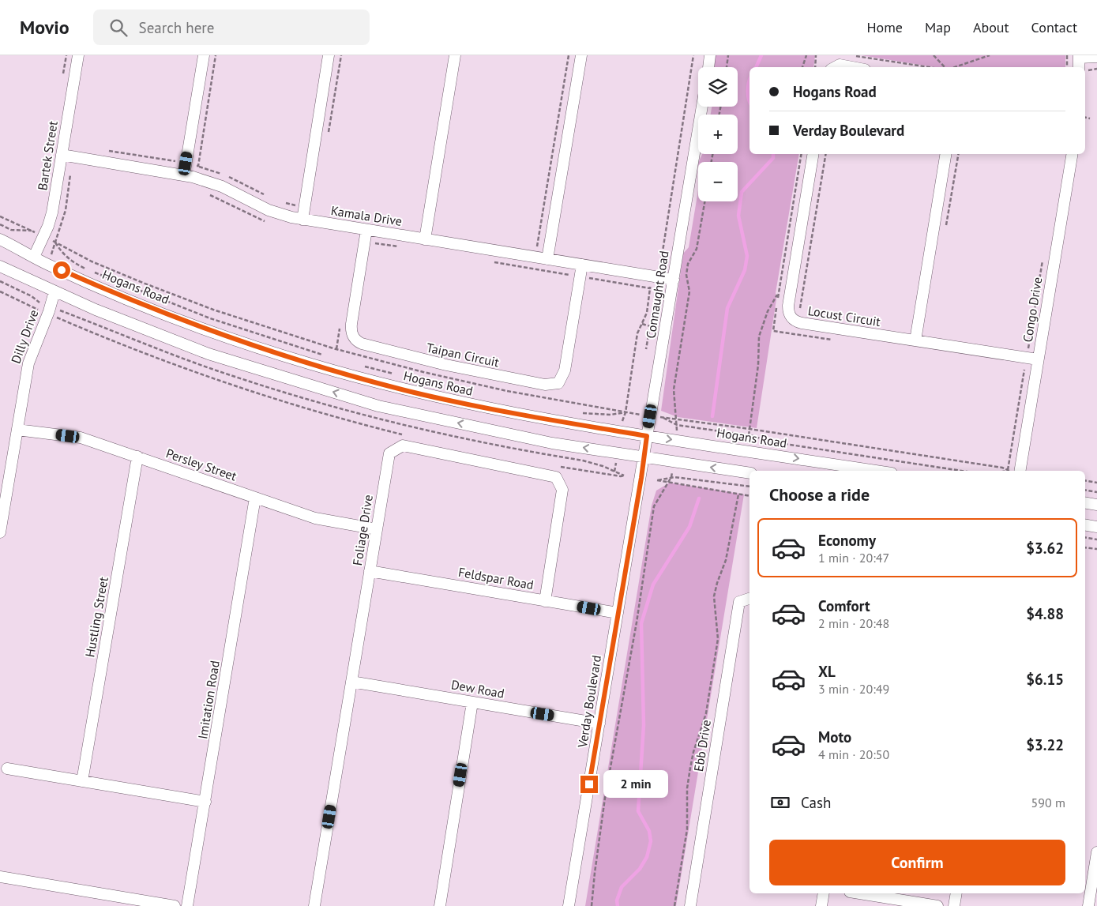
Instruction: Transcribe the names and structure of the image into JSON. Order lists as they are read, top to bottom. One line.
{"streets":{"street":["Bartek Street","Kamala Drive","Hogans Road","Connaught Road","Congo Drive","Locust Circuit","Dilly Drive","Taipan Circuit","Persley Street","Foliage Drive","Feldspar Road","Hustling Street","Dew Road","Imitation Road","Verday Boulevard","Ebb Drive"]},"crossings":[["Bartek Street","Kamala Drive"],["Bartek Street","Hogans Road"],["Kamala Drive","Connaught Road"],["Kamala Drive","Taipan Circuit"],["Hogans Road","Connaught Road"],["Connaught Road","Verday Boulevard"],["Congo Drive","Locust Circuit"],["Dilly Drive","Persley Street"],["Persley Street","Foliage Drive"],["Persley Street","Hustling Street"],["Persley Street","Imitation Road"],["Foliage Drive","Feldspar Road"],["Foliage Drive","Dew Road"],["Feldspar Road","Verday Boulevard"],["Dew Road","Verday Boulevard"]],"page":{"header":"Movio","search":"Search here","nav":["Home","Map","About","Contact"],"map_buttons":["+","−"],"banner":["Hogans Road","Verday Boulevard"],"heading":"Choose a ride","list":[{"name":"Economy","note":"1 min · 20:47","value":"$3.62"},{"name":"Comfort","note":"2 min · 20:48","value":"$4.88"},{"name":"XL","note":"3 min · 20:49","value":"$6.15"},{"name":"Moto","note":"4 min · 20:50","value":"$3.22"}],"bubble":"2 min","pay":["Cash","590 m"],"buttons":"Confirm"}}
